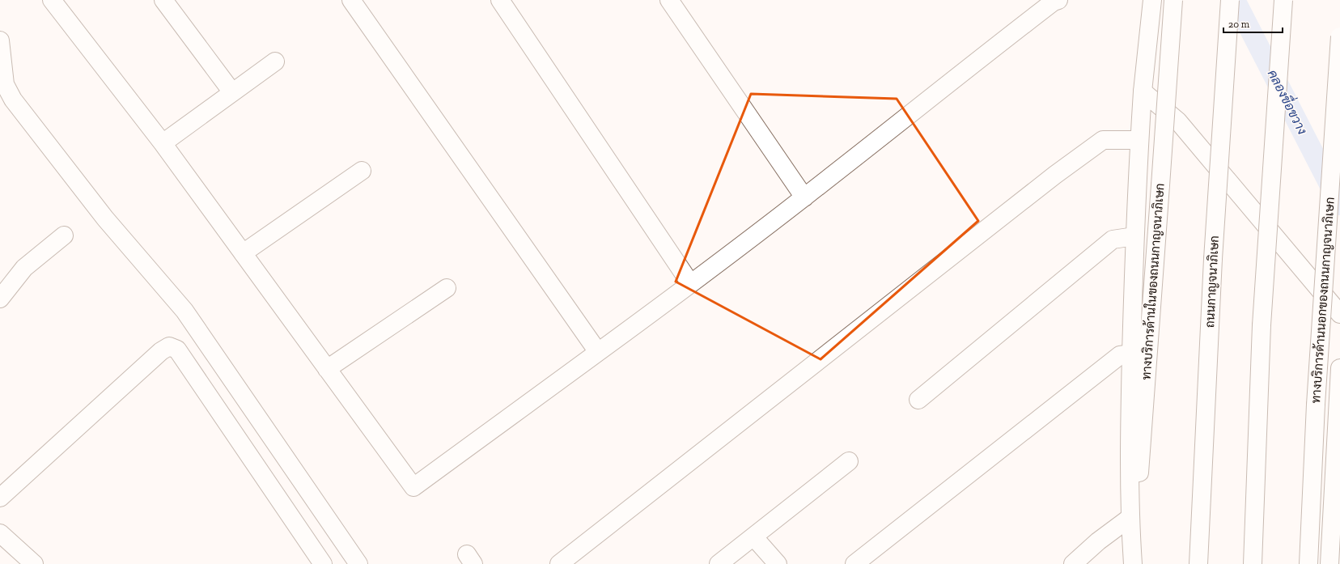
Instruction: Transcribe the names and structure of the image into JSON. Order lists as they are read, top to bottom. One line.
{"streets":{"main road":["ทางบริการด้านในของถนนกาญจนาภิเษก","ถนนกาญจนาภิเษก","ทางบริการด้านนอกของถนนกาญจนาภิเษก"]},"water":["คลองขื่อขวาง"],"scale_bar":"20 m"}
